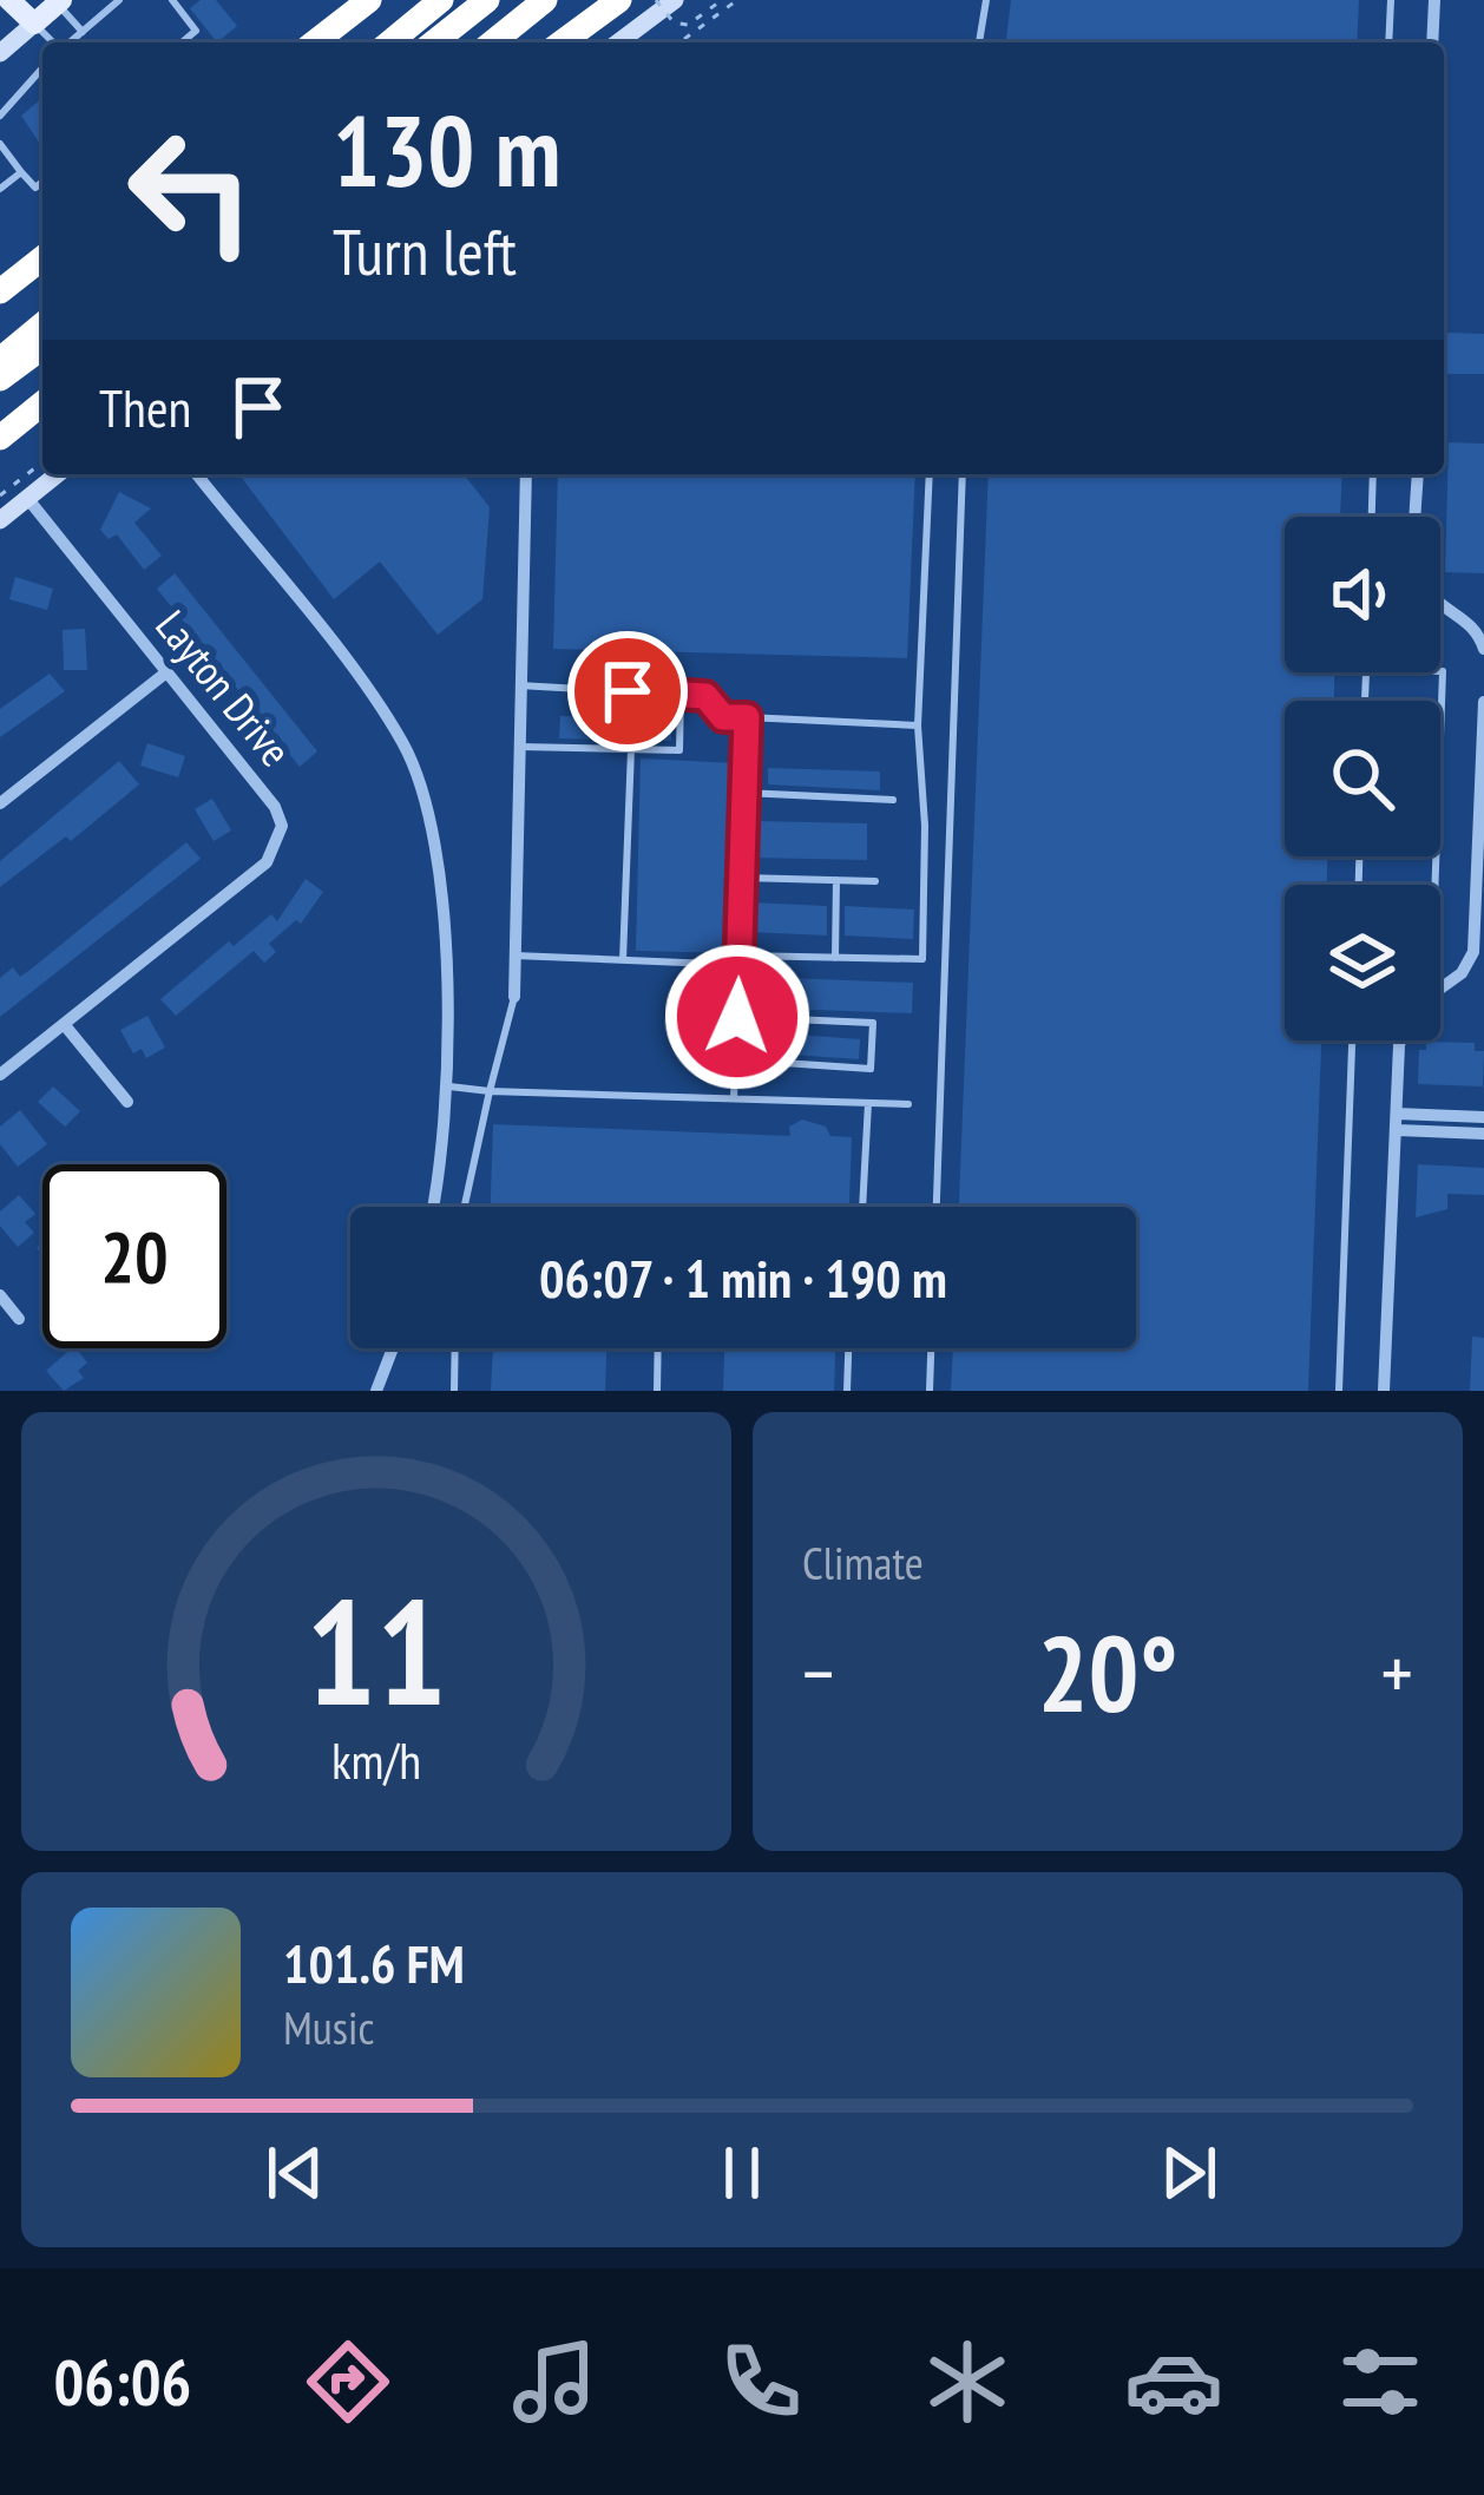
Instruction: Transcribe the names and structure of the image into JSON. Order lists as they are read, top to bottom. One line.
{"streets":{"street":["Layton Drive"]},"page":{"turn":["130 m","Turn left"],"then":"Then","limit":"20","trip":"06:07 · 1 min · 190 m","tile":"Climate","heat":["−","20°","+"],"song":["101.6 FM","Music"],"tabs":"06:06","gauge":["11","km/h"]}}
